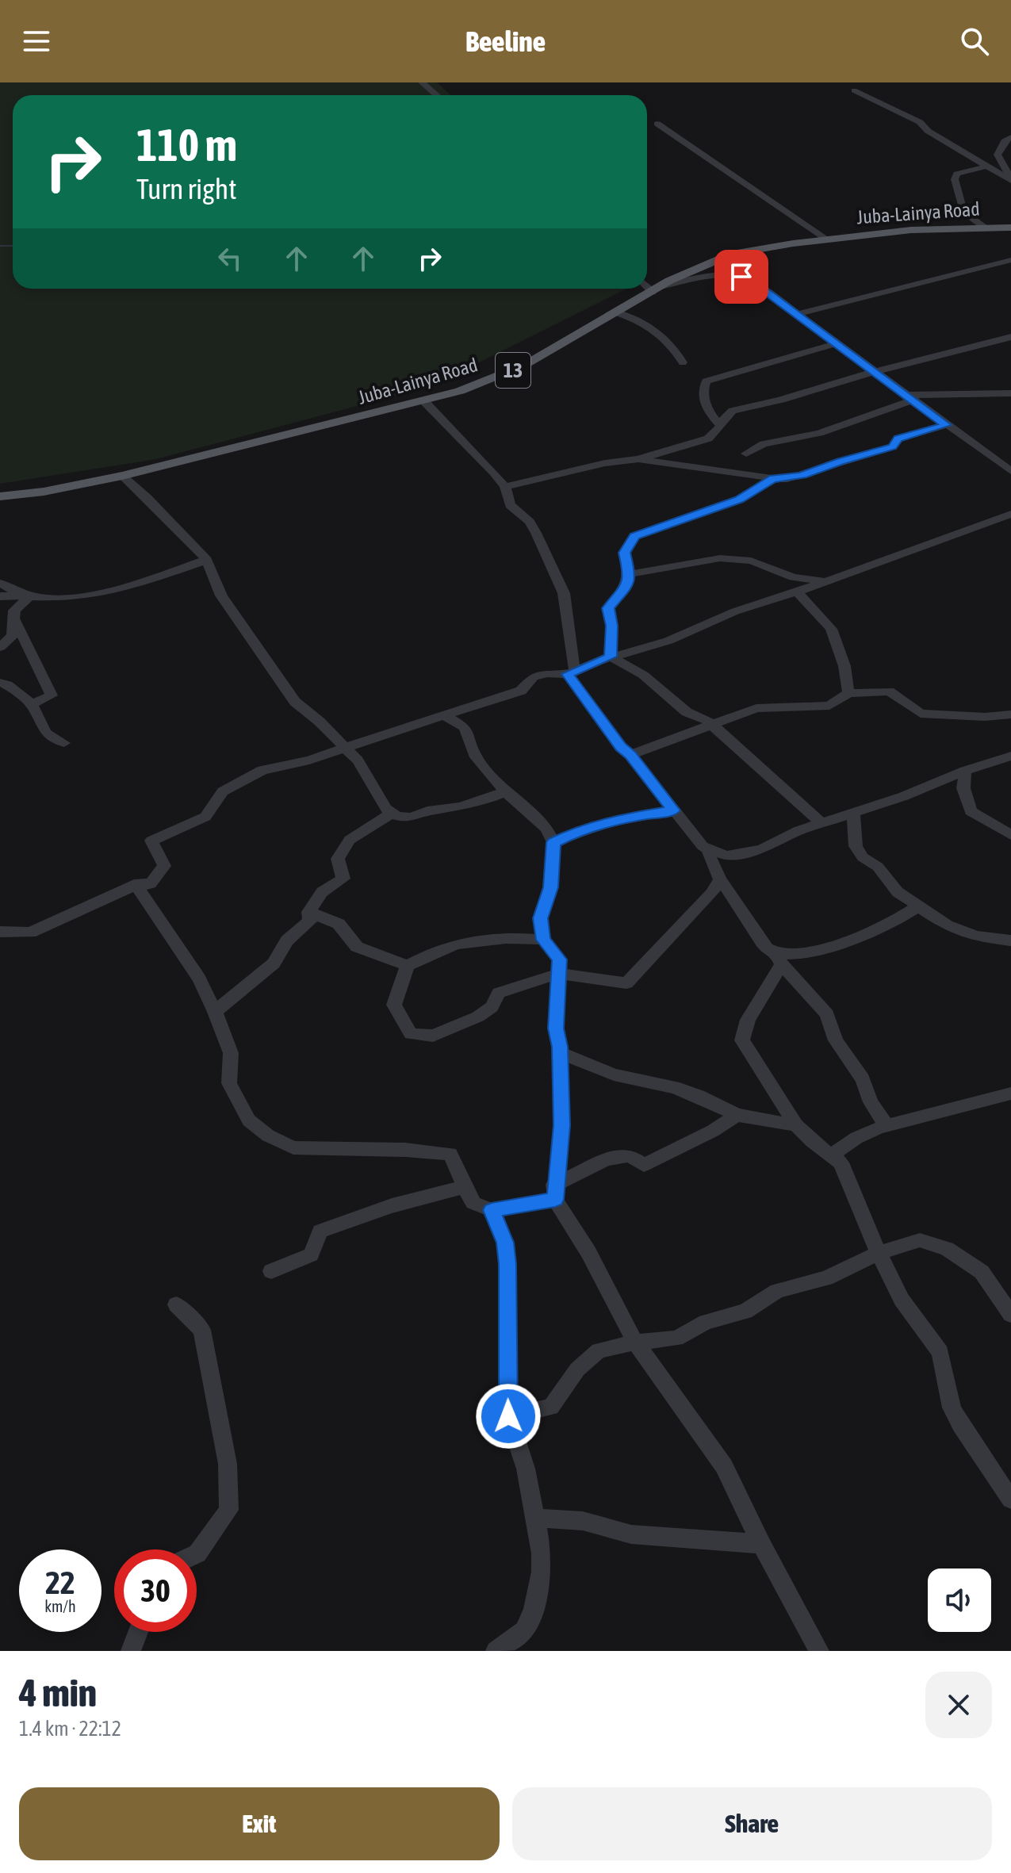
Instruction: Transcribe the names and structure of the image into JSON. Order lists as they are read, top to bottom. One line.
{"streets":{"main road":["Juba-Lainya Road","13"]},"page":{"header":"Beeline","turn":["110 m","Turn right"],"speed":"22 km/h","limit":"30","heading":["4 min","1.4 km · 22:12"],"buttons":["Exit","Share"]}}
